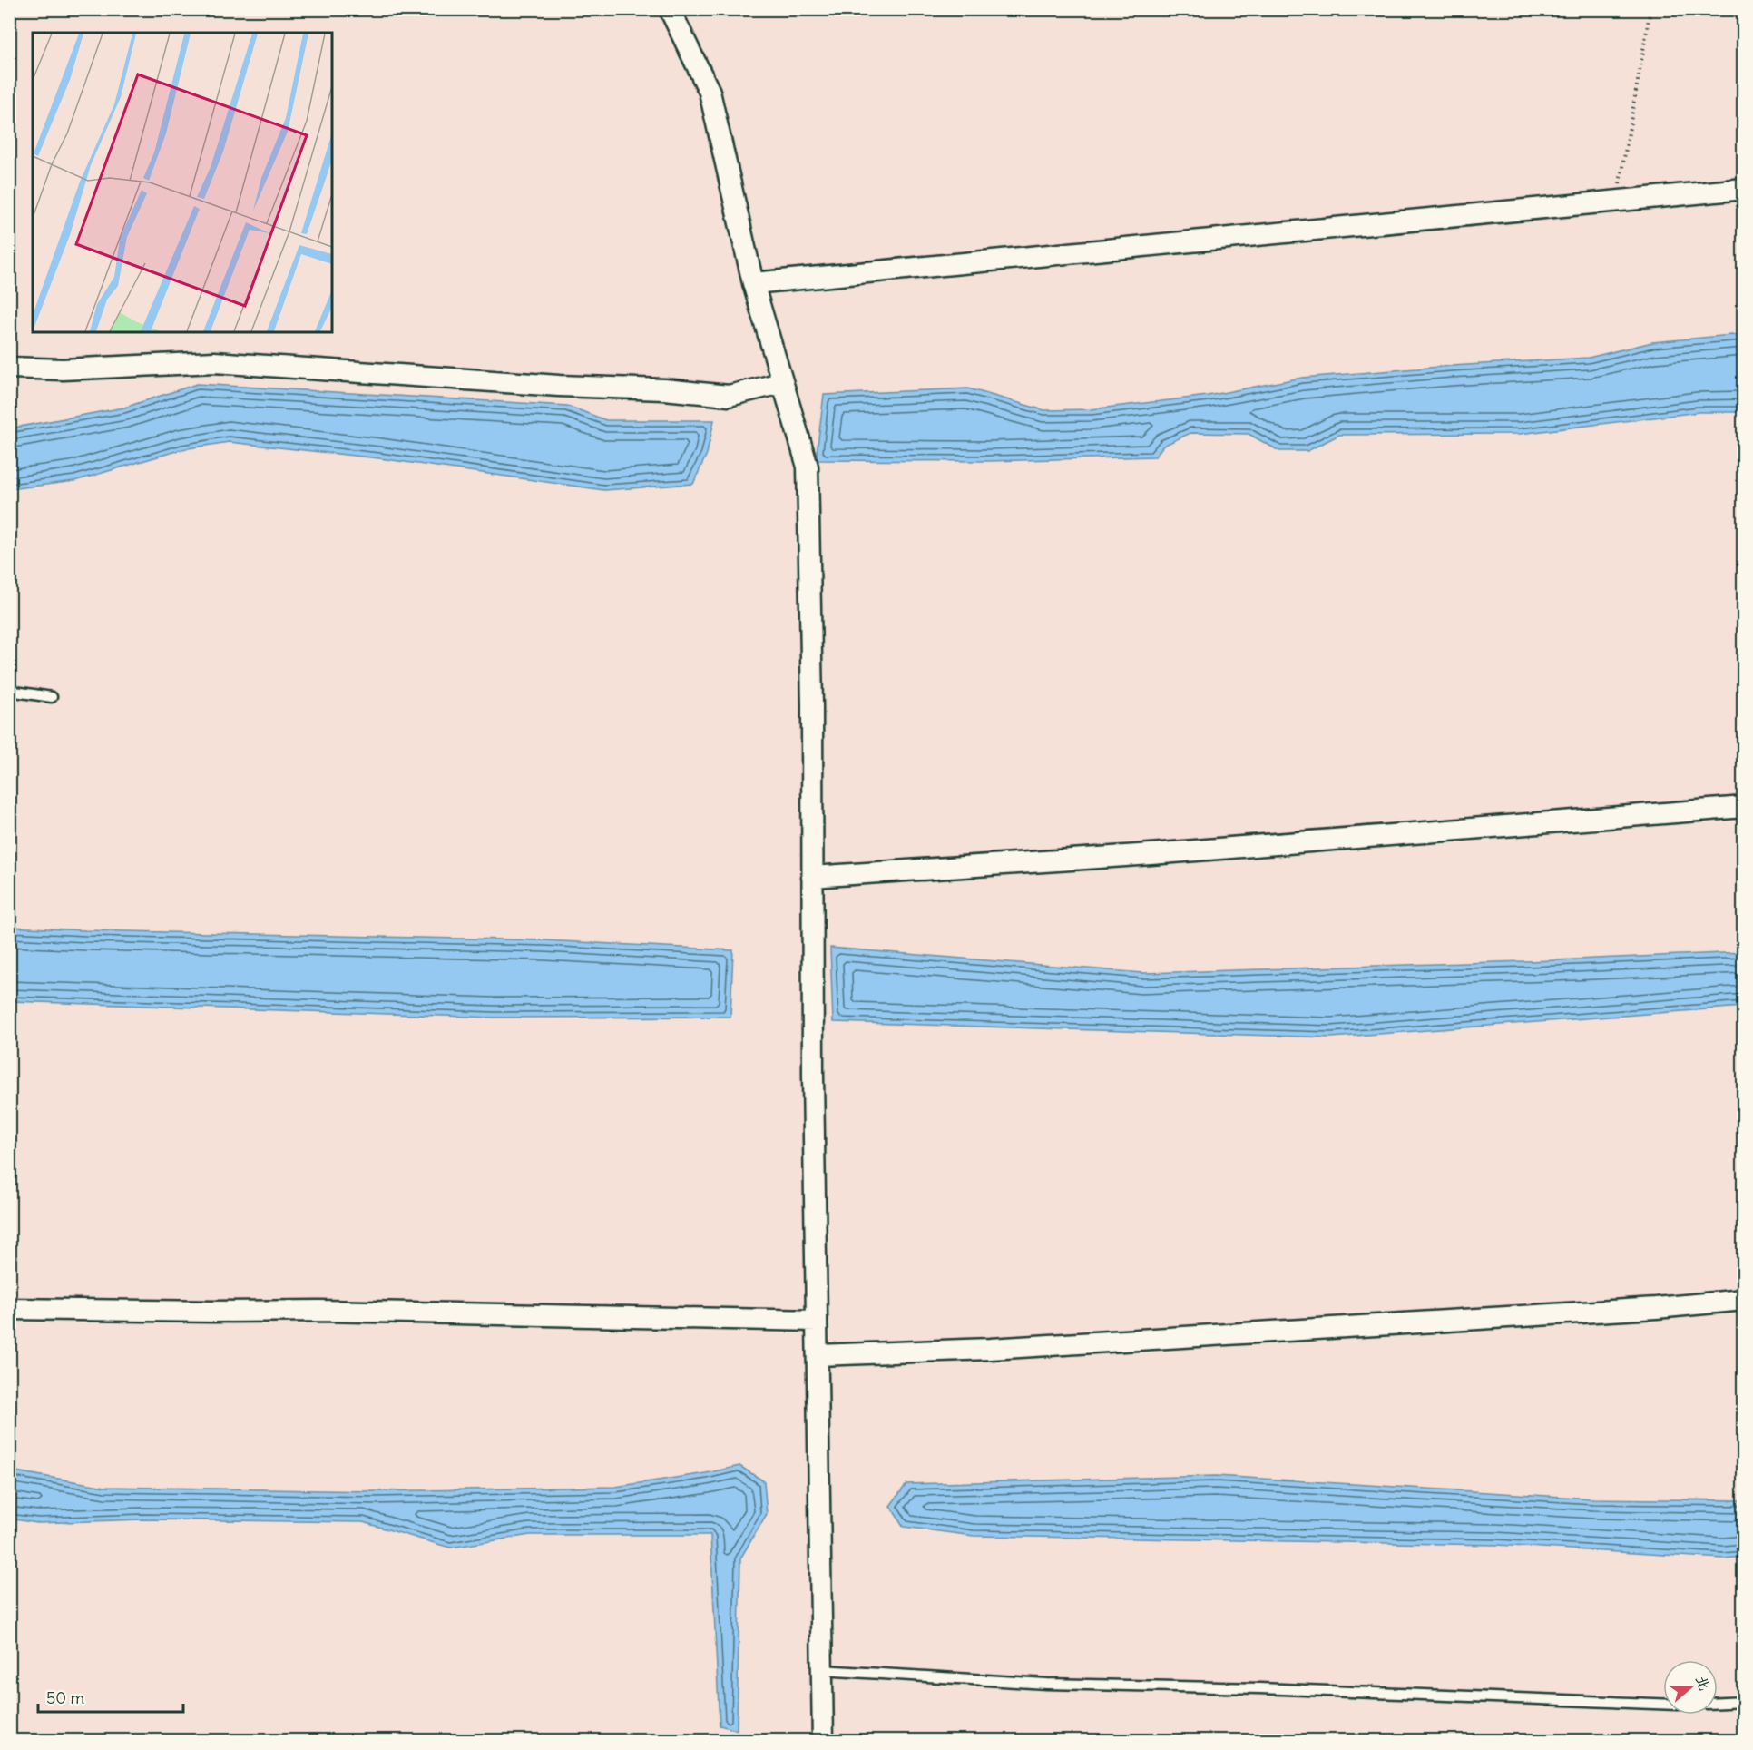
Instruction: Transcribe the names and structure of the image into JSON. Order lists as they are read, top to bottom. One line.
{"scale_bar":"50 m","north":"right"}
